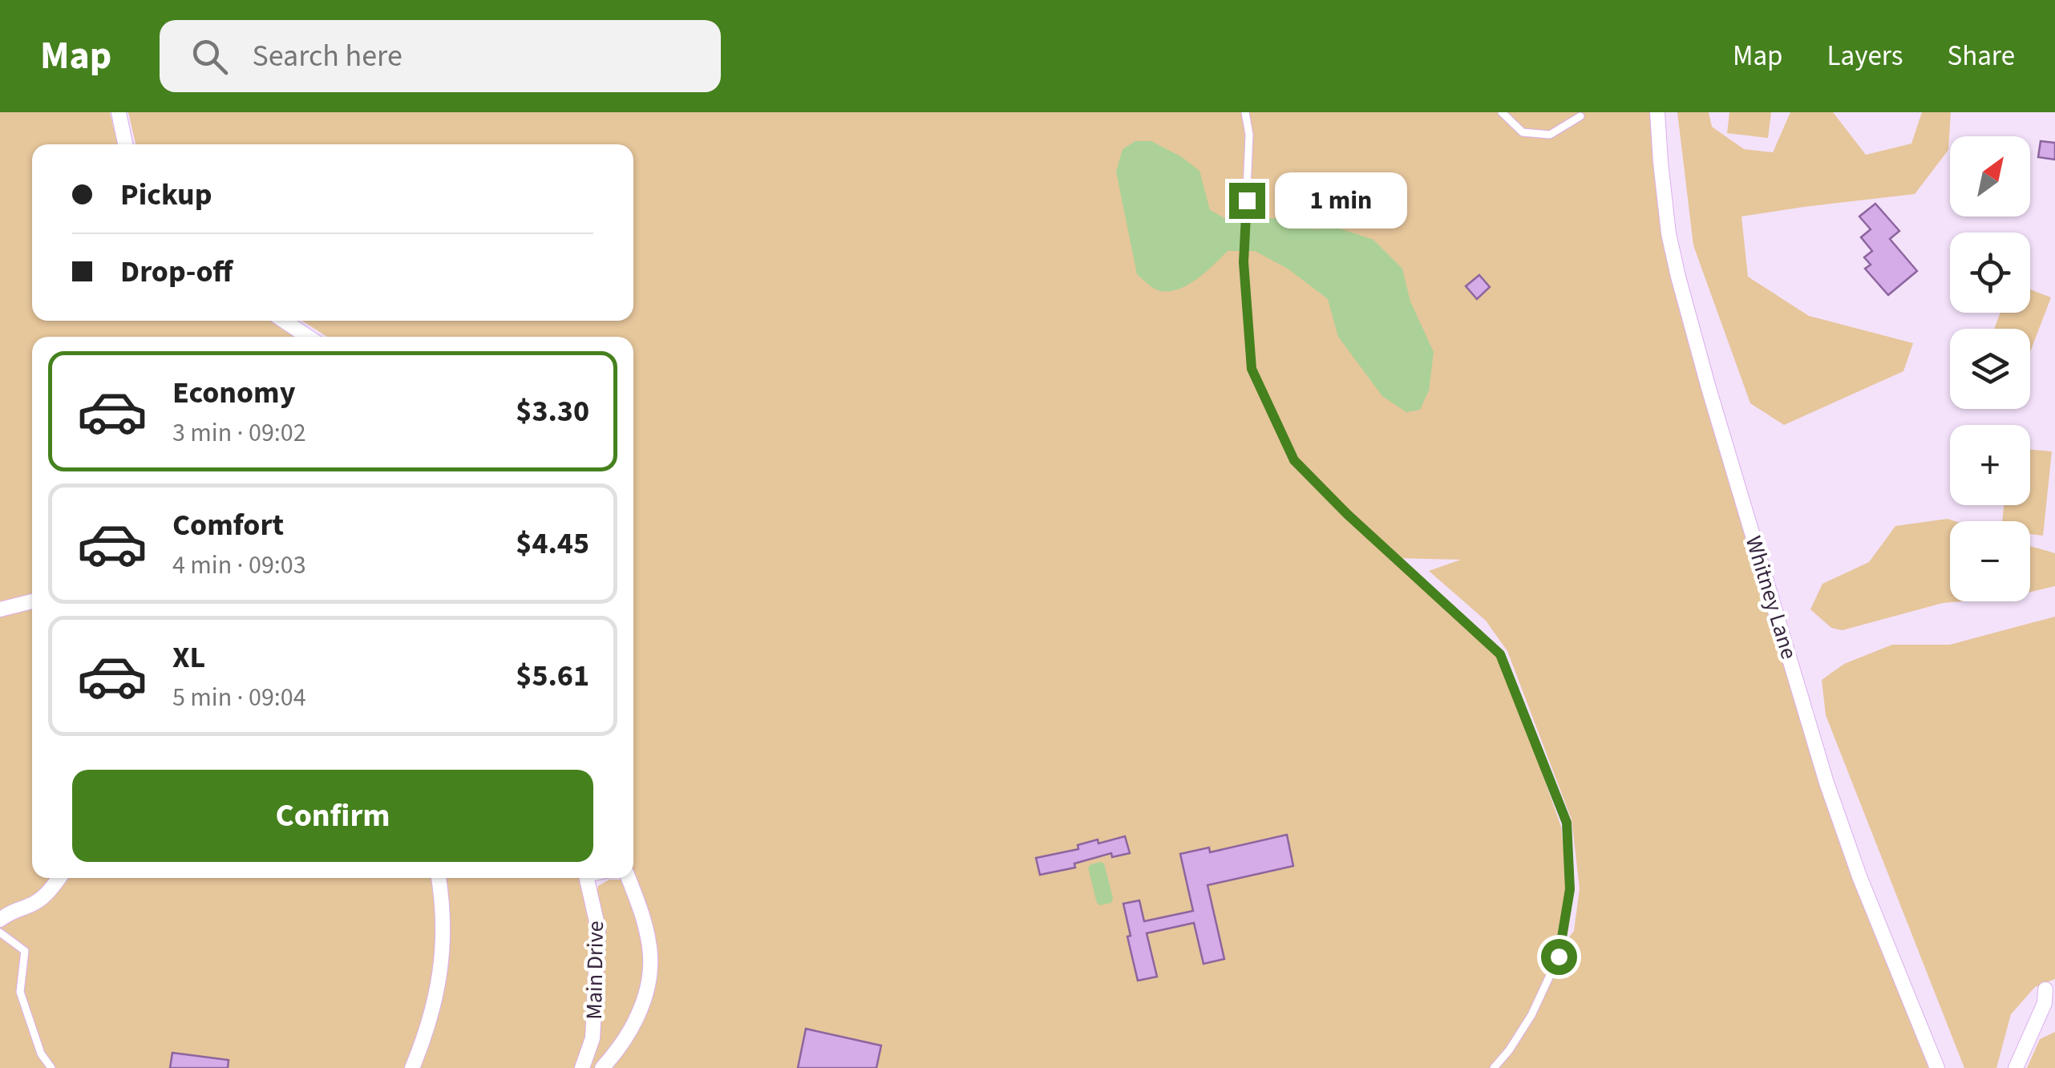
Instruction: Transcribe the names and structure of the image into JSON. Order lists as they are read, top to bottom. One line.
{"streets":{"street":["Whitney Lane","Main Drive"]},"north":"top right","page":{"header":"Map","search":"Search here","nav":["Map","Layers","Share"],"map_buttons":["+","−"],"banner":["Pickup","Drop-off"],"bubble":"1 min","list":[{"name":"Economy","note":"3 min · 09:02","value":"$3.30"},{"name":"Comfort","note":"4 min · 09:03","value":"$4.45"},{"name":"XL","note":"5 min · 09:04","value":"$5.61"}],"buttons":"Confirm"}}
